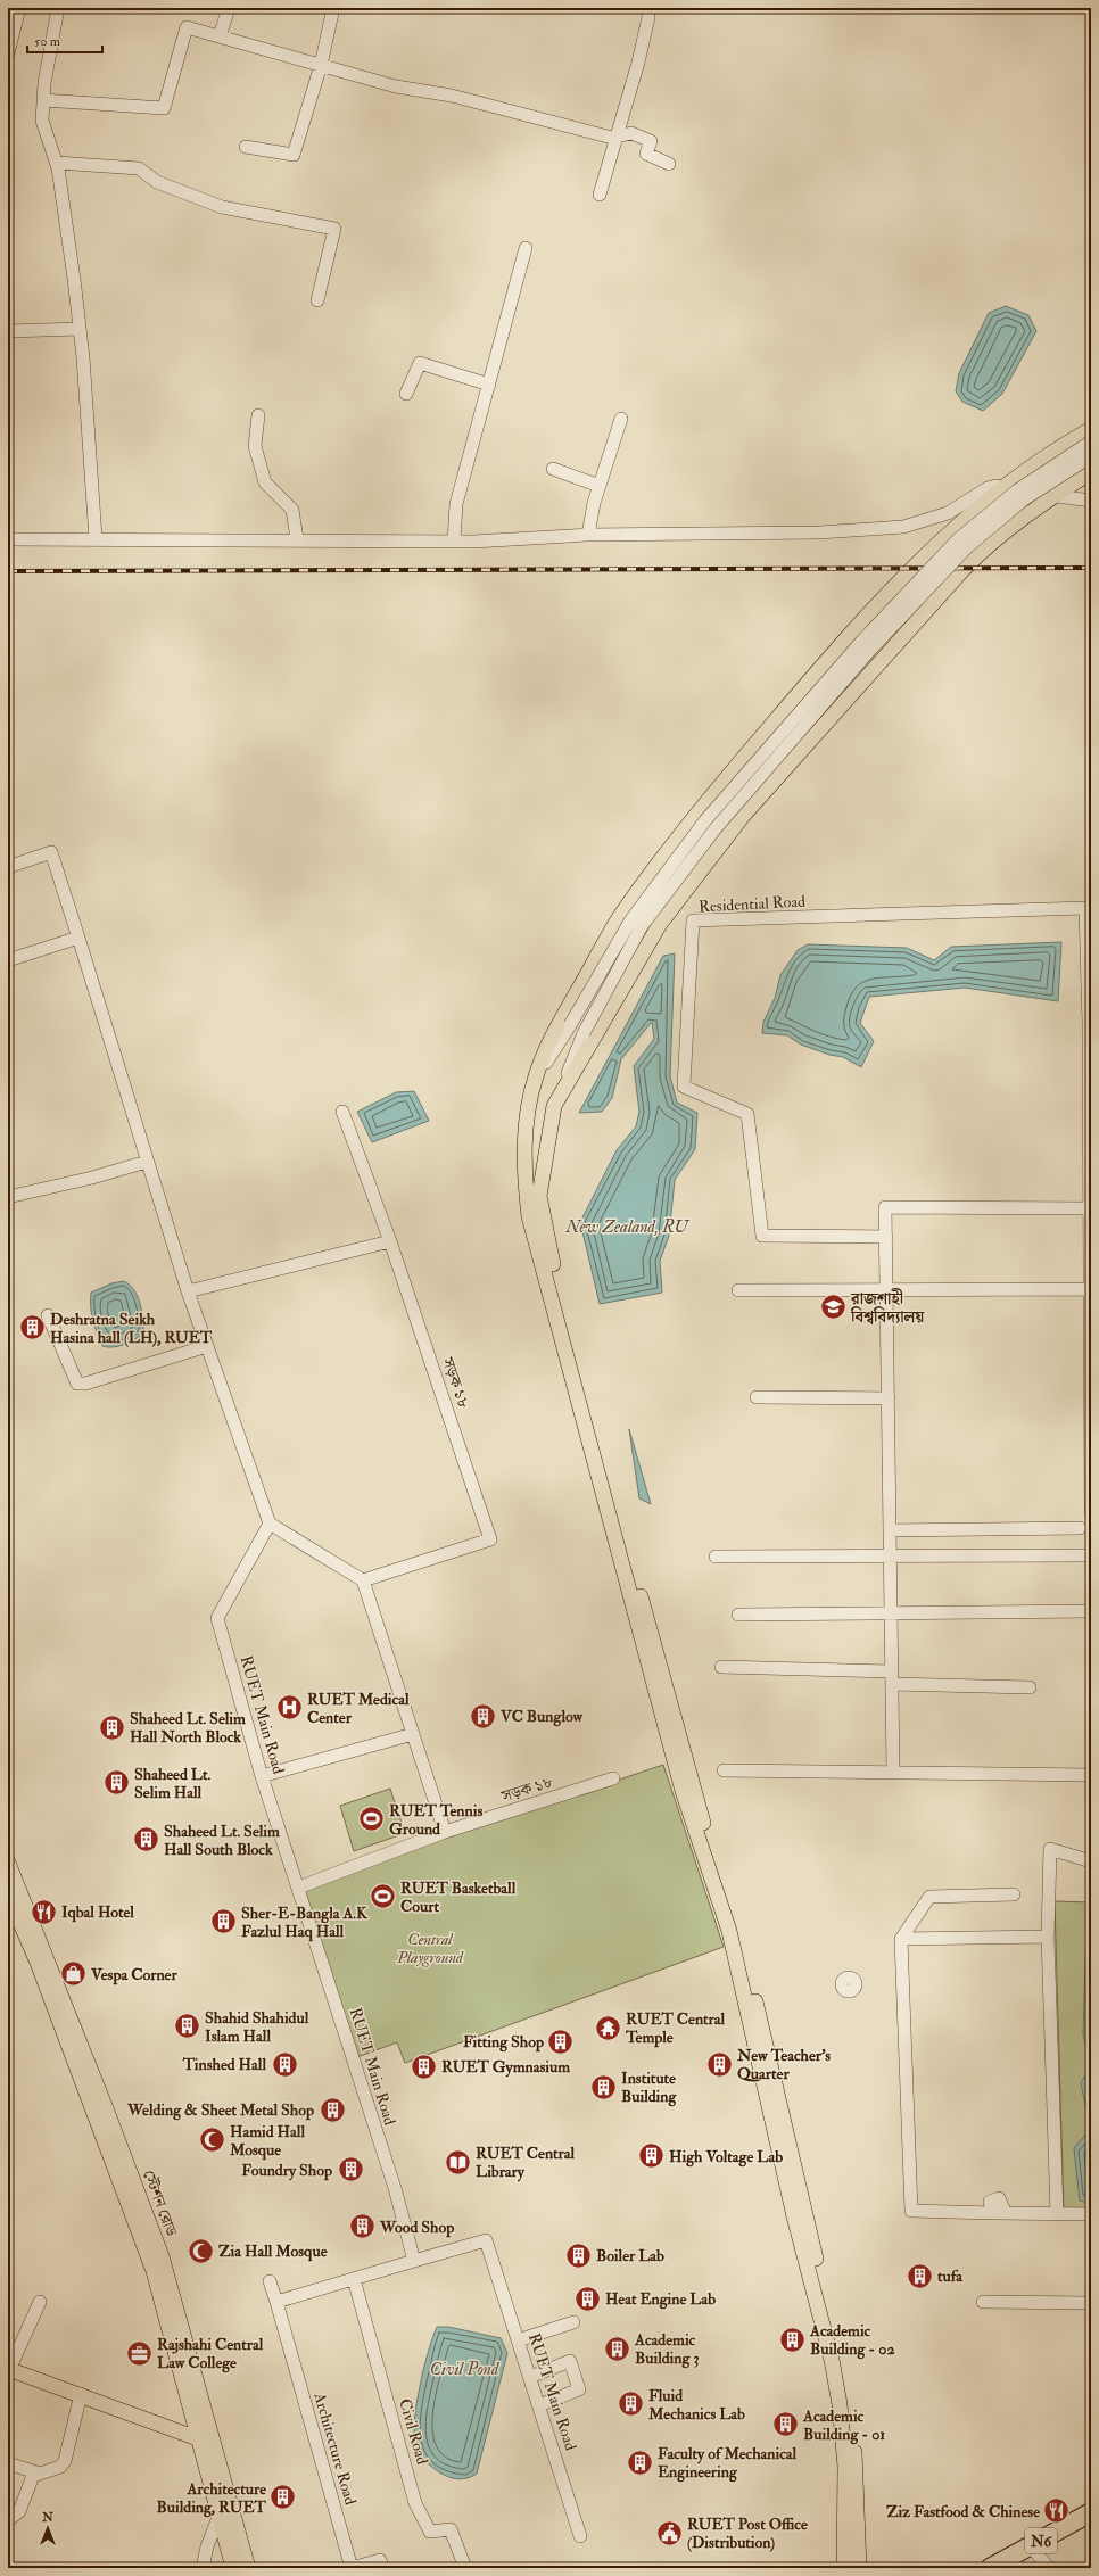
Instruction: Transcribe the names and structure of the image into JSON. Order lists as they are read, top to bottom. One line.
{"streets":{"highway":["N6"],"main road":["স্টেশন রোড"],"street":["Residential Road","সড়ক ১৮","RUET Main Road","Civil Road","Architecture Road"]},"crossings":[["সড়ক ১৮","RUET Main Road"]],"water":["New Zealand, RU","Civil Pond"],"parks":["Central Playground"],"places":{"school or university":["রাজশাহী বিশ্ববিদ্যালয়"],"building":["Deshratna Seikh Hasina hall (LH), RUET","VC Bunglow","Shaheed Lt. Selim Hall North Block","Shaheed Lt. Selim Hall","Shaheed Lt. Selim Hall South Block","Sher-E-Bangla A.K Fazlul Haq Hall","Shahid Shahidul Islam Hall","Fitting Shop","Tinshed Hall","New Teacher's Quarter","RUET Gymnasium","Institute Building","Welding & Sheet Metal Shop","High Voltage Lab","Foundry Shop","Wood Shop","Boiler Lab","tufa","Heat Engine Lab","Academic Building - 02","Academic Building 3","Fluid Mechanics Lab","Academic Building - 01","Faculty of Mechanical Engineering","Architecture Building, RUET"],"hospital":["RUET Medical Center"],"sports":["RUET Tennis Ground","RUET Basketball Court"],"restaurant":["Iqbal Hotel","Ziz Fastfood & Chinese"],"shop":["Vespa Corner"],"temple":["RUET Central Temple"],"mosque":["Hamid Hall Mosque","Zia Hall Mosque"],"library":["RUET Central Library"],"office":["Rajshahi Central Law College"],"public building":["RUET Post Office (Distribution)"]},"scale_bar":"50 m","north":"top"}
